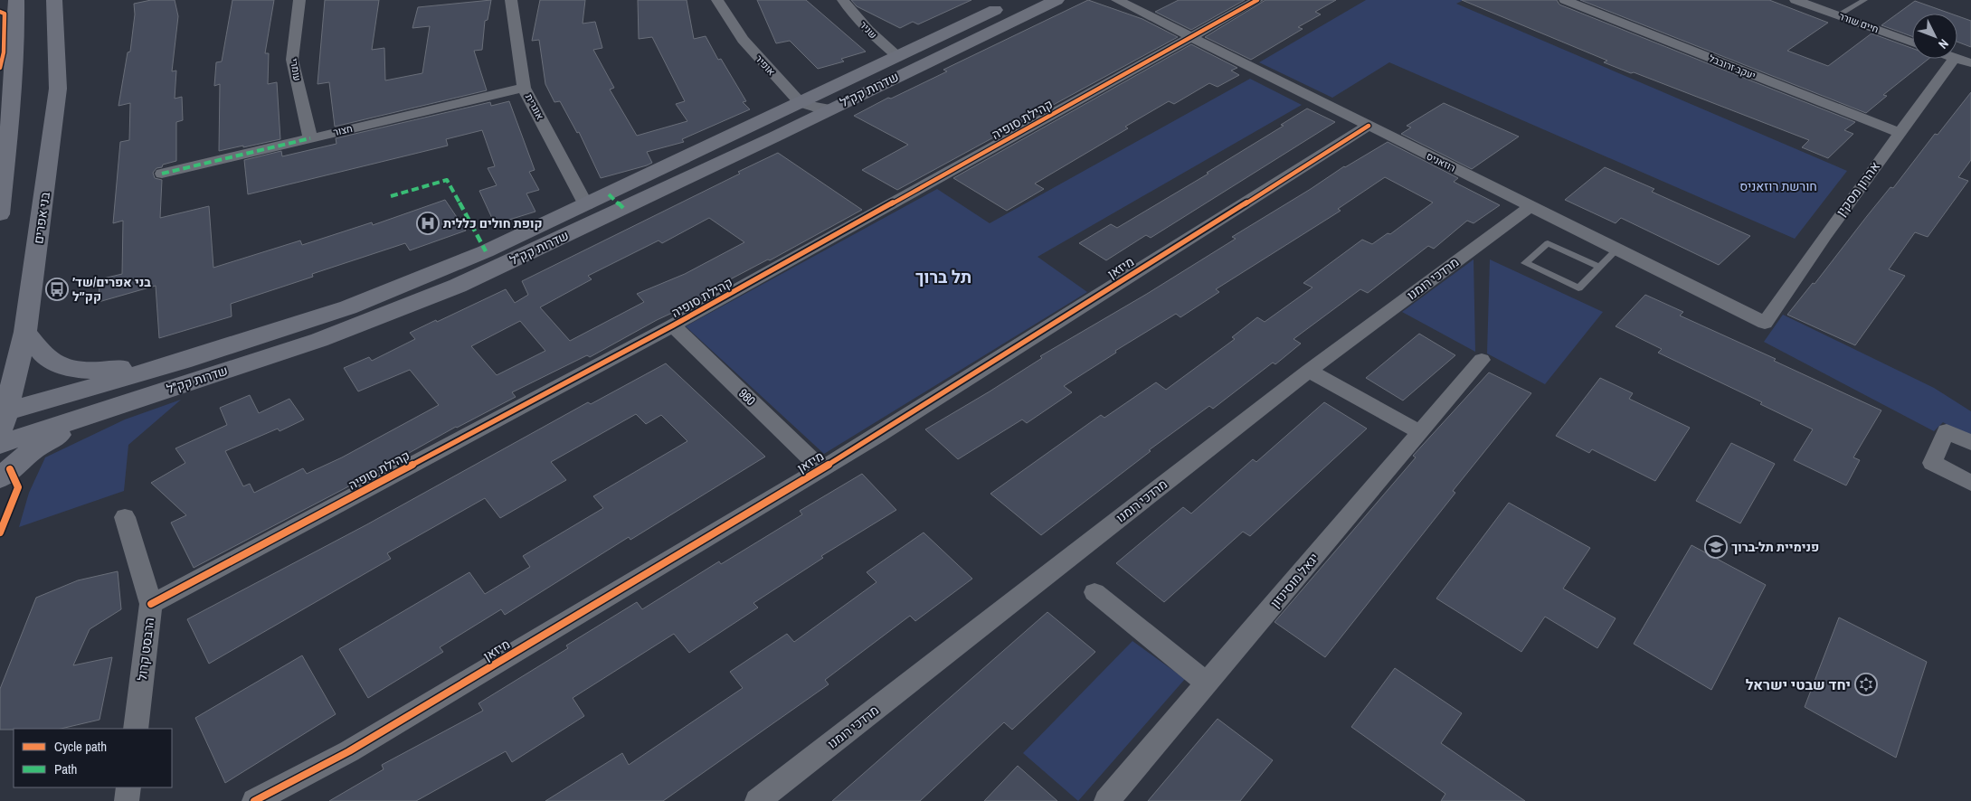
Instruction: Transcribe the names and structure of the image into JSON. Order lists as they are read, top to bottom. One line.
{"streets":{"main road":["שדרות קק\"ל","בני אפרים"],"street":["חיים שורר","שניר","אופיר","יעקב זרובבל","עומרי","אוגרית","קהילת סופיה","חצור","רוזאניס","אהרון מסקין","מיזאן","מרדכי רומנו","980","יגאל מוסינזון","הרבסט קרול"]},"crossings":[["שניר","שדרות קק\"ל"],["אופיר","שדרות קק\"ל"],["יעקב זרובבל","אהרון מסקין"],["עומרי","חצור"],["שדרות קק\"ל","אוגרית"],["שדרות קק\"ל","בני אפרים"],["אוגרית","חצור"],["קהילת סופיה","רוזאניס"],["קהילת סופיה","980"],["קהילת סופיה","הרבסט קרול"],["רוזאניס","אהרון מסקין"],["רוזאניס","מיזאן"],["רוזאניס","מרדכי רומנו"],["מיזאן","980"]],"districts":["תל ברוך"],"parks":["חורשת רוזאניס"],"places":{"hospital":["קופת חולים כללית"],"bus stop":["בני אפרים/שד׳ קק״ל"],"school or university":["פנימיית תל-ברוך"],"synagogue":["יחד שבטי ישראל"]},"legend":["Cycle path","Path"],"north":"bottom right"}
